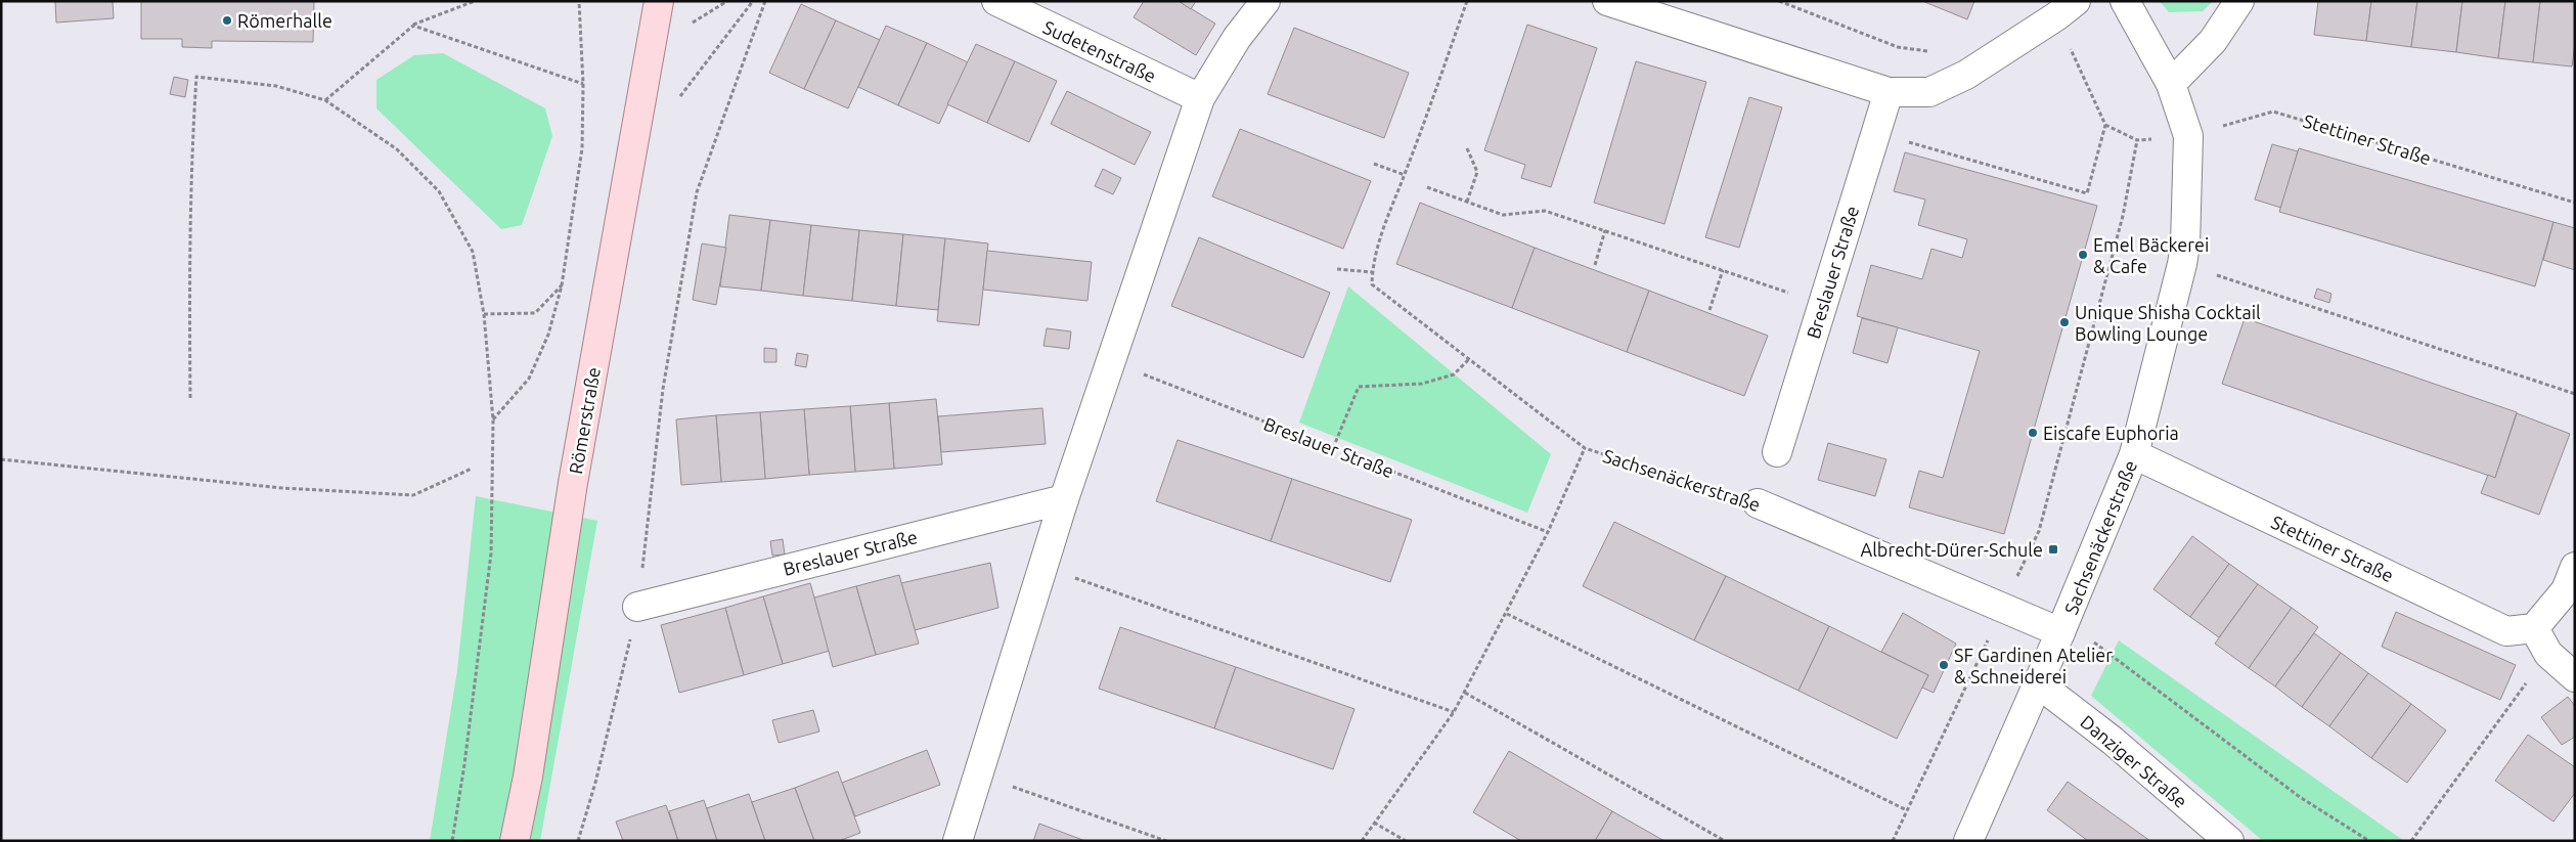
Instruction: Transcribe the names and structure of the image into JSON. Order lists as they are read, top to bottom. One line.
{"streets":{"main road":["Römerstraße"],"street":["Sudetenstraße","Stettiner Straße","Breslauer Straße","Sachsenäckerstraße","Danziger Straße"]},"crossings":[["Stettiner Straße","Sachsenäckerstraße"],["Sachsenäckerstraße","Danziger Straße"]],"places":{"other":["Römerhalle","Emel Bäckerei & Cafe","Unique Shisha Cocktail Bowling Lounge","Eiscafe Euphoria","SF Gardinen Atelier & Schneiderei"],"transit":["Albrecht-Dürer-Schule"]}}
